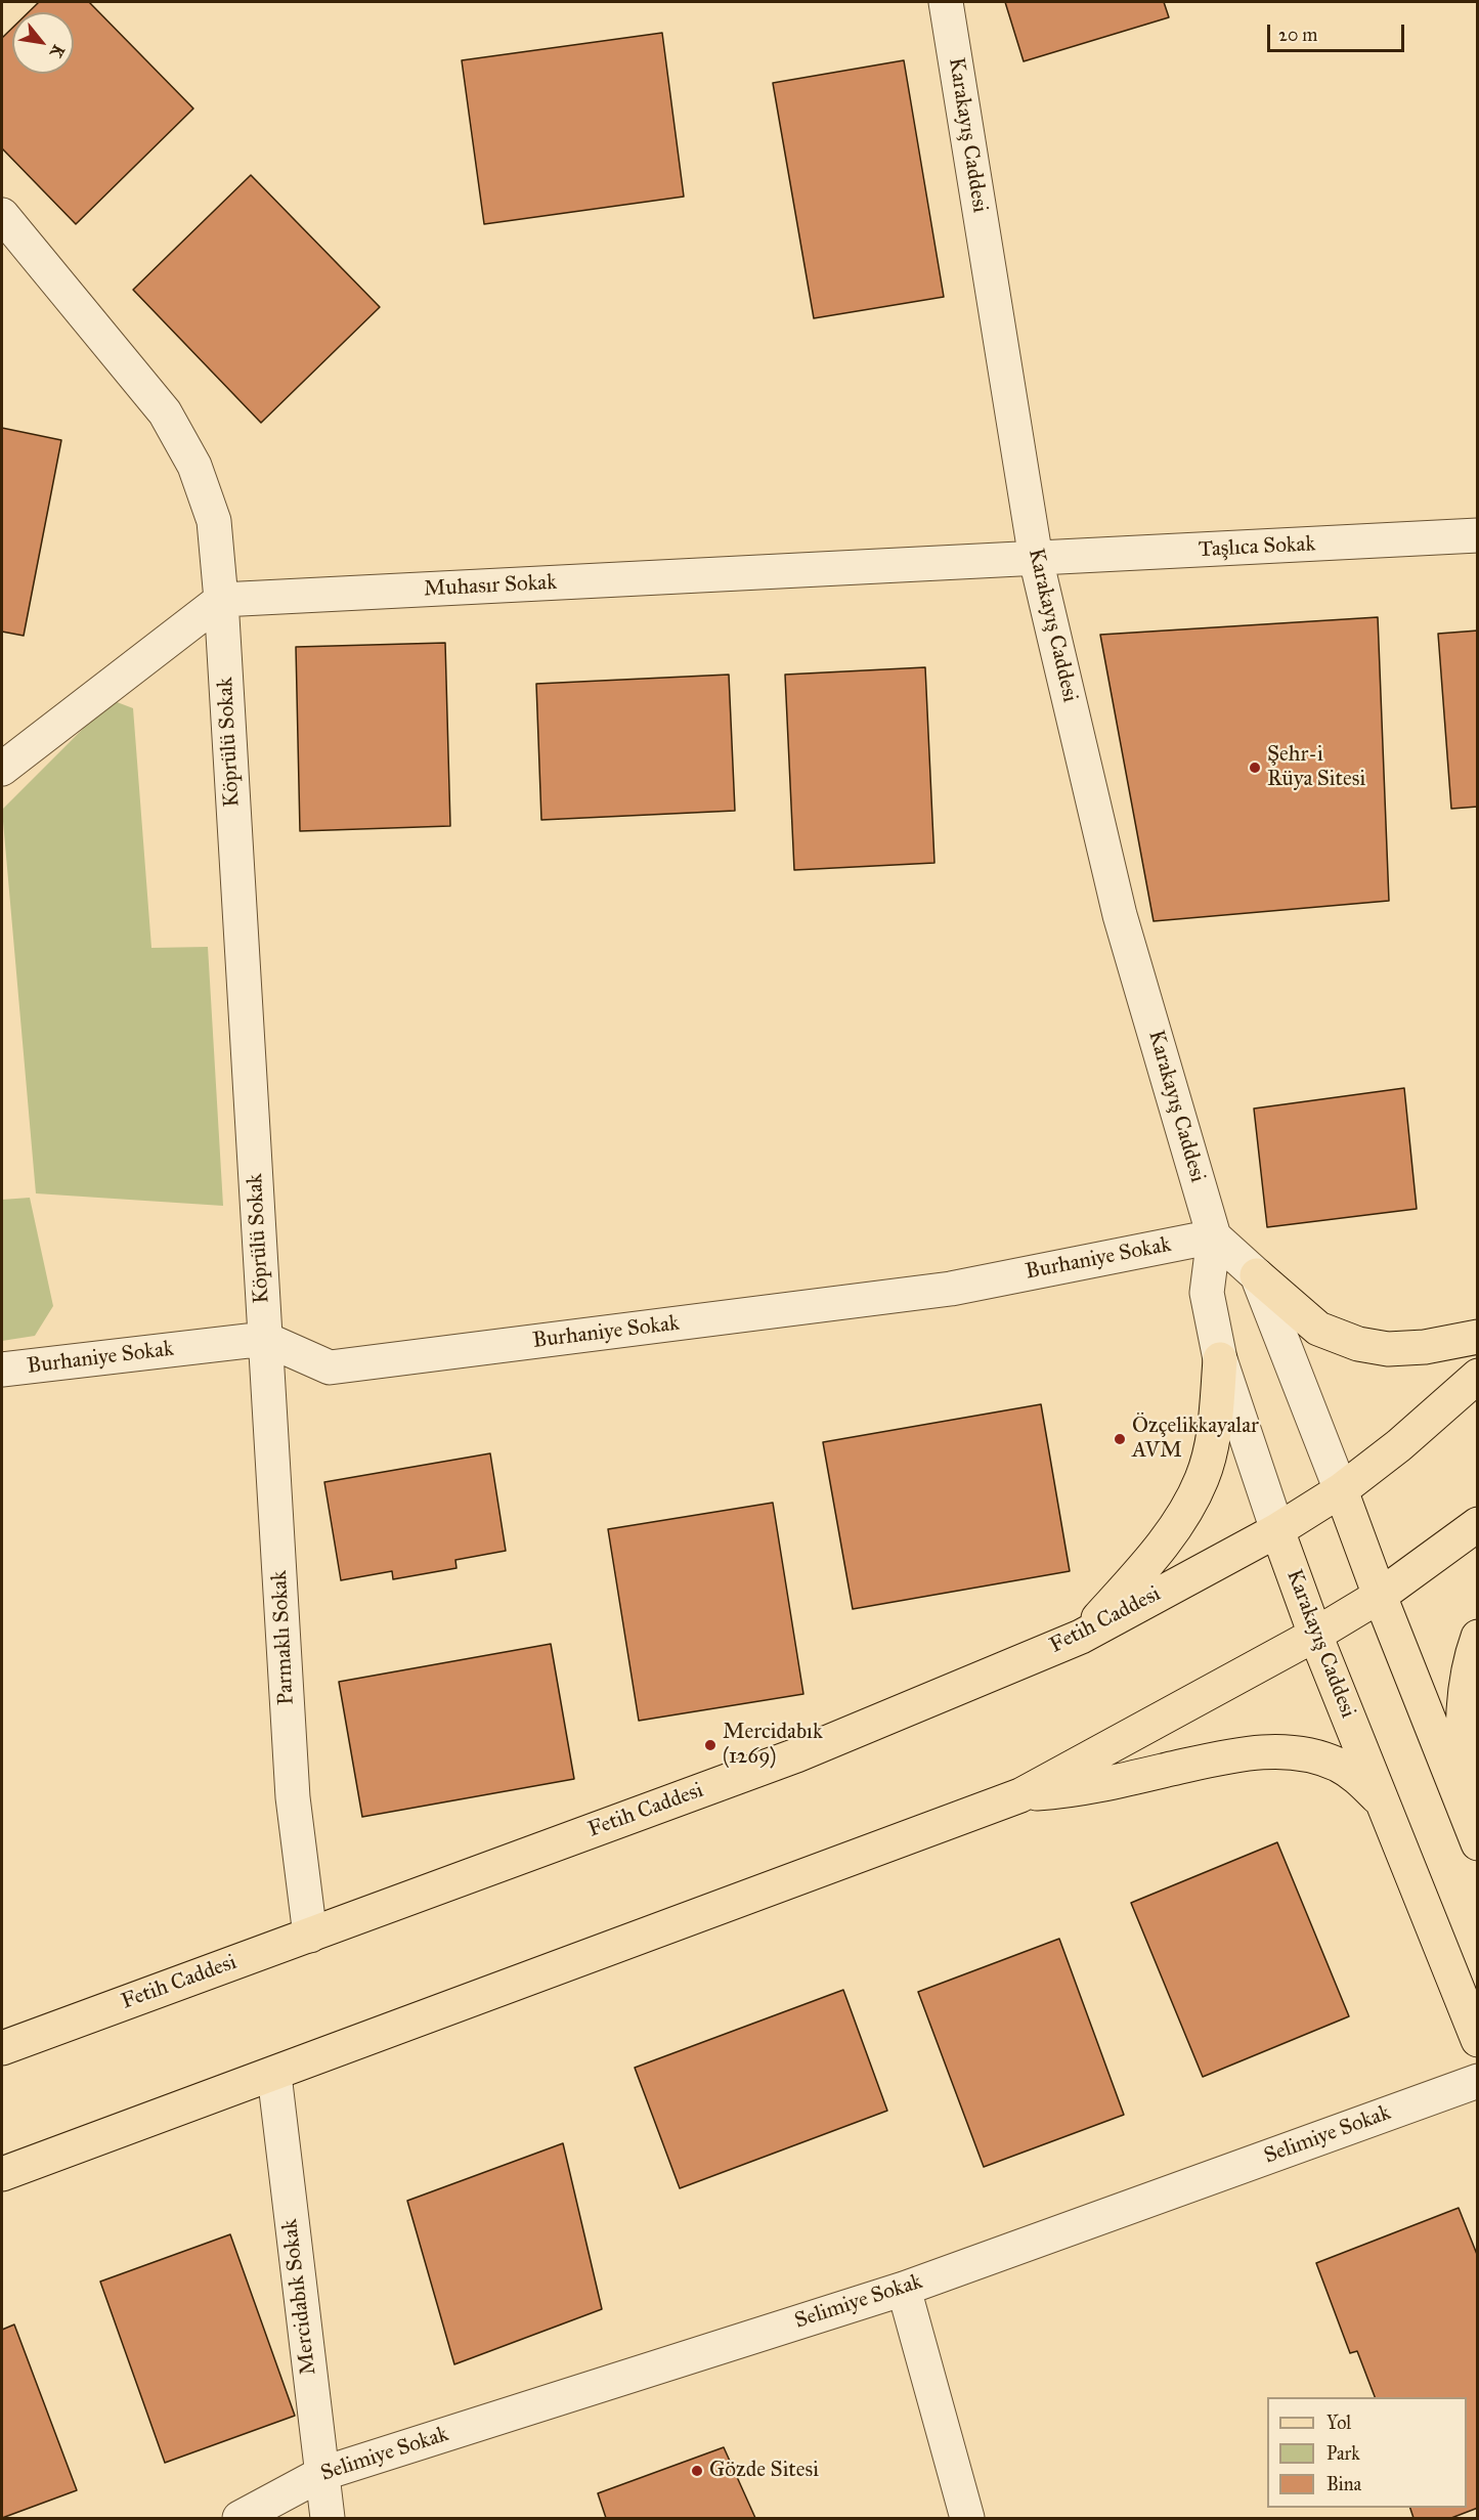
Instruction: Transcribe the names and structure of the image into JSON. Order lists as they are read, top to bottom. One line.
{"streets":{"main road":["Karakayış Caddesi","Fetih Caddesi"],"street":["Taşlıca Sokak","Muhasır Sokak","Köprülü Sokak","Burhaniye Sokak","Parmaklı Sokak","Selimiye Sokak","Mercidabık Sokak"]},"crossings":[["Karakayış Caddesi","Taşlıca Sokak"],["Karakayış Caddesi","Muhasır Sokak"],["Karakayış Caddesi","Burhaniye Sokak"],["Karakayış Caddesi","Fetih Caddesi"],["Taşlıca Sokak","Muhasır Sokak"],["Muhasır Sokak","Köprülü Sokak"],["Köprülü Sokak","Burhaniye Sokak"],["Köprülü Sokak","Parmaklı Sokak"],["Burhaniye Sokak","Parmaklı Sokak"],["Fetih Caddesi","Parmaklı Sokak"],["Selimiye Sokak","Mercidabık Sokak"]],"places":["Şehr-i Rüya Sitesi","Özçelikkayalar AVM","Mercidabık (1269)","Gözde Sitesi"],"legend":["Yol","Park","Bina"],"scale_bar":"20 m","north":"bottom right"}
